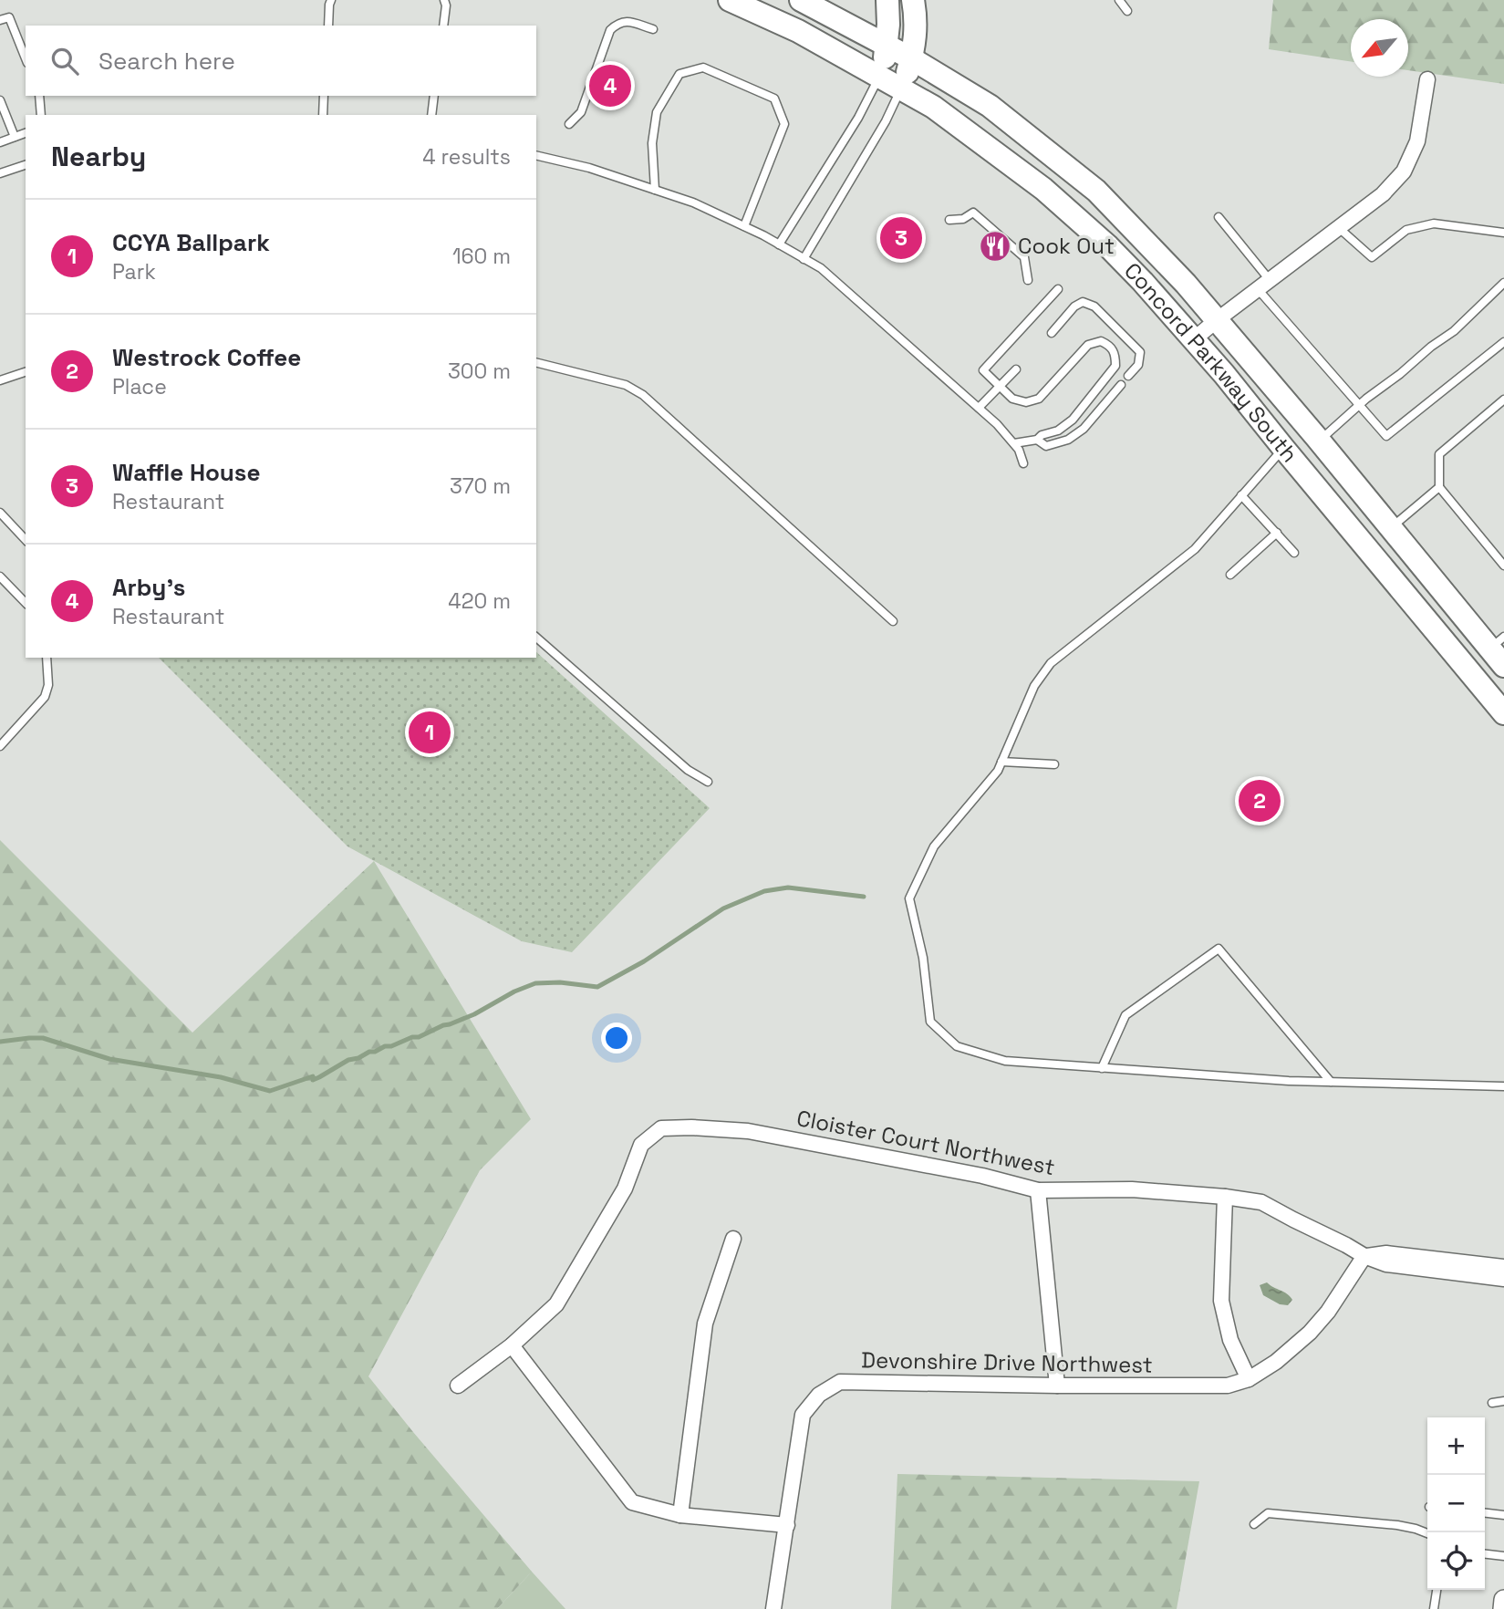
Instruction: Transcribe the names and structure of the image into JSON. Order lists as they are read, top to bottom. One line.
{"streets":{"main road":["Concord Parkway South"],"street":["Cloister Court Northwest","Devonshire Drive Northwest"]},"crossings":[["Cloister Court Northwest","Devonshire Drive Northwest"]],"places":{"restaurant":["Cook Out"]},"north":"bottom left","page":{"search":"Search here","pins":["4","3","1","2"],"heading":["Nearby","4 results"],"list":[{"mark":"1","name":"CCYA Ballpark","note":"Park","value":"160 m"},{"mark":"2","name":"Westrock Coffee","note":"Place","value":"300 m"},{"mark":"3","name":"Waffle House","note":"Restaurant","value":"370 m"},{"mark":"4","name":"Arby's","note":"Restaurant","value":"420 m"}],"map_buttons":["+","−"]}}
